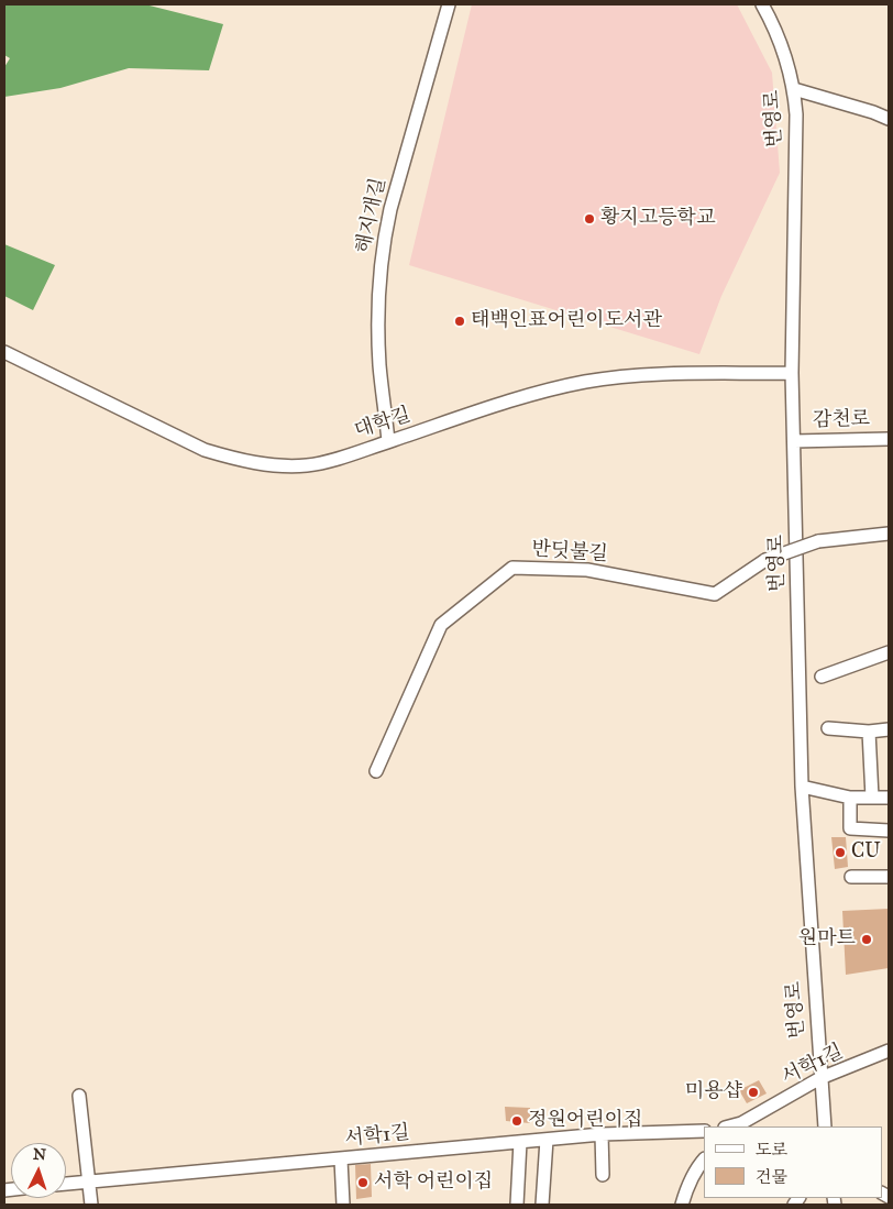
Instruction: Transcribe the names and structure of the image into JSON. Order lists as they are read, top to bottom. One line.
{"streets":{"street":["번영로","해지개길","감천로","대학길","반딧불길","서학1길"]},"crossings":[["번영로","감천로"],["번영로","대학길"],["번영로","서학1길"],["해지개길","대학길"]],"places":["황지고등학교","태백인표어린이도서관","CU","원마트","미용샵","정원어린이집","서학 어린이집"],"legend":["도로","건물"],"north":"top"}
